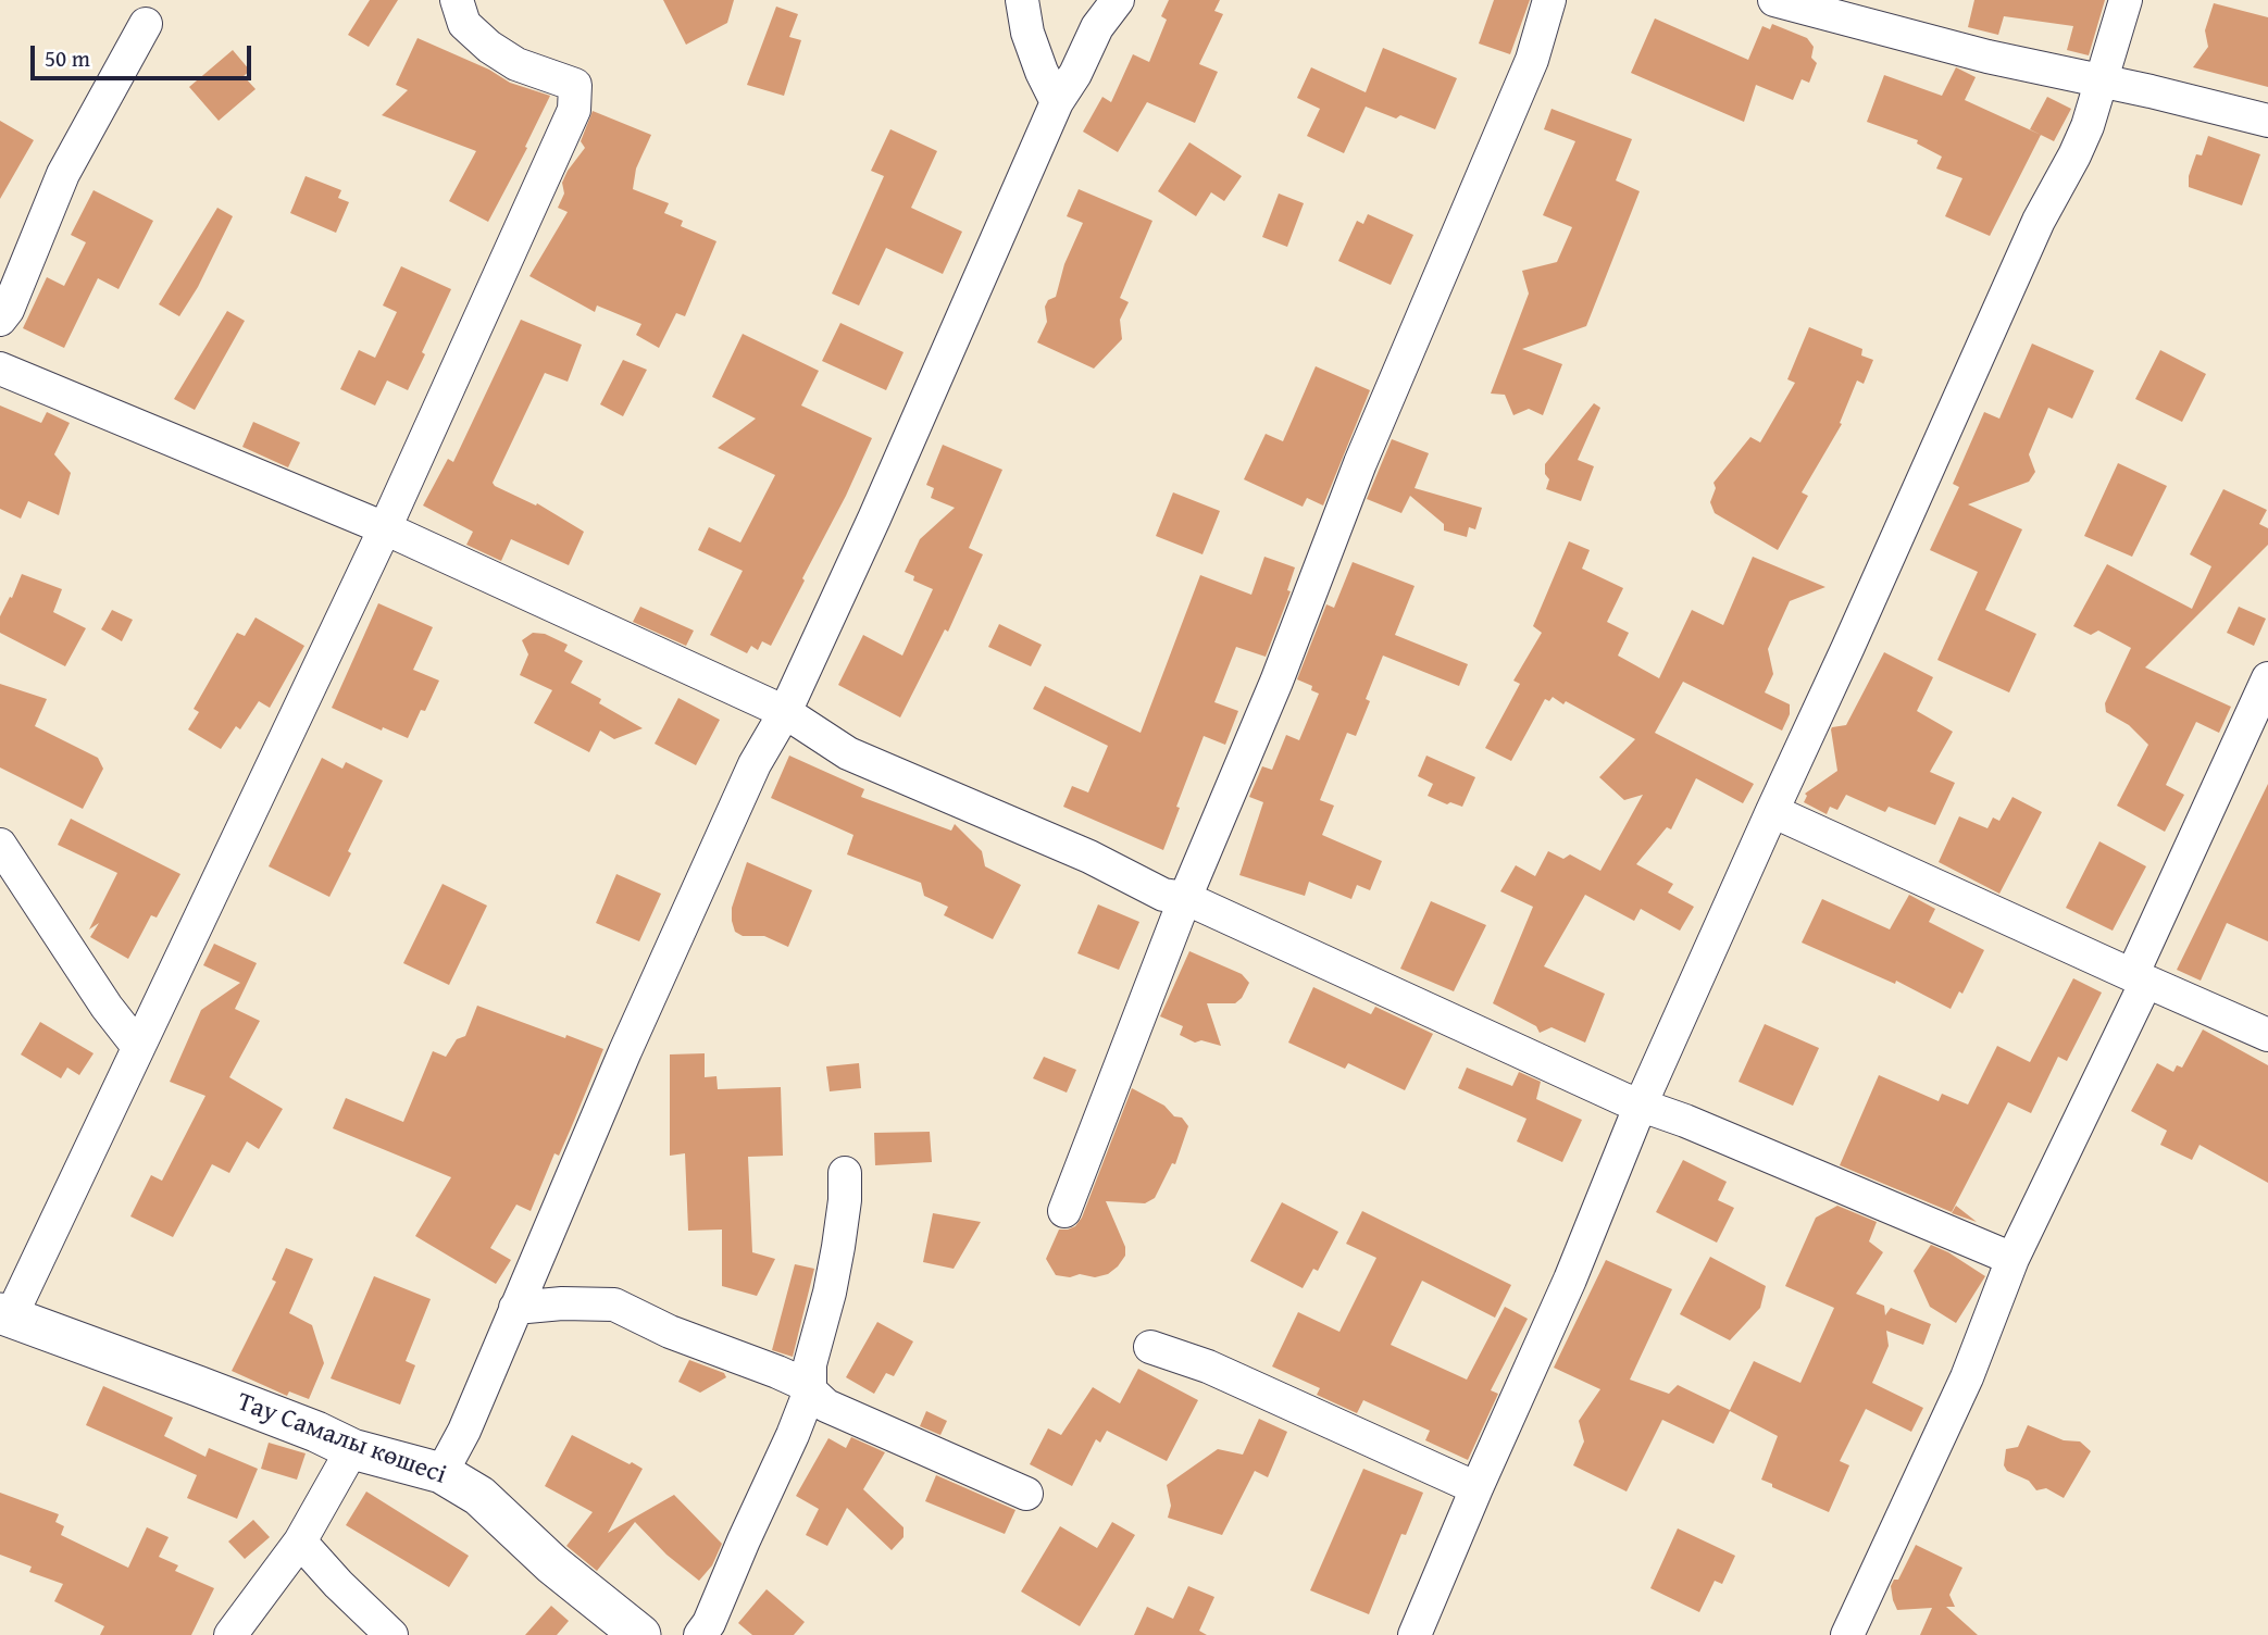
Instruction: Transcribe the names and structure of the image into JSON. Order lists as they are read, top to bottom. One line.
{"streets":{"street":["Тау Самалы көшесі"]},"scale_bar":"50 m"}
